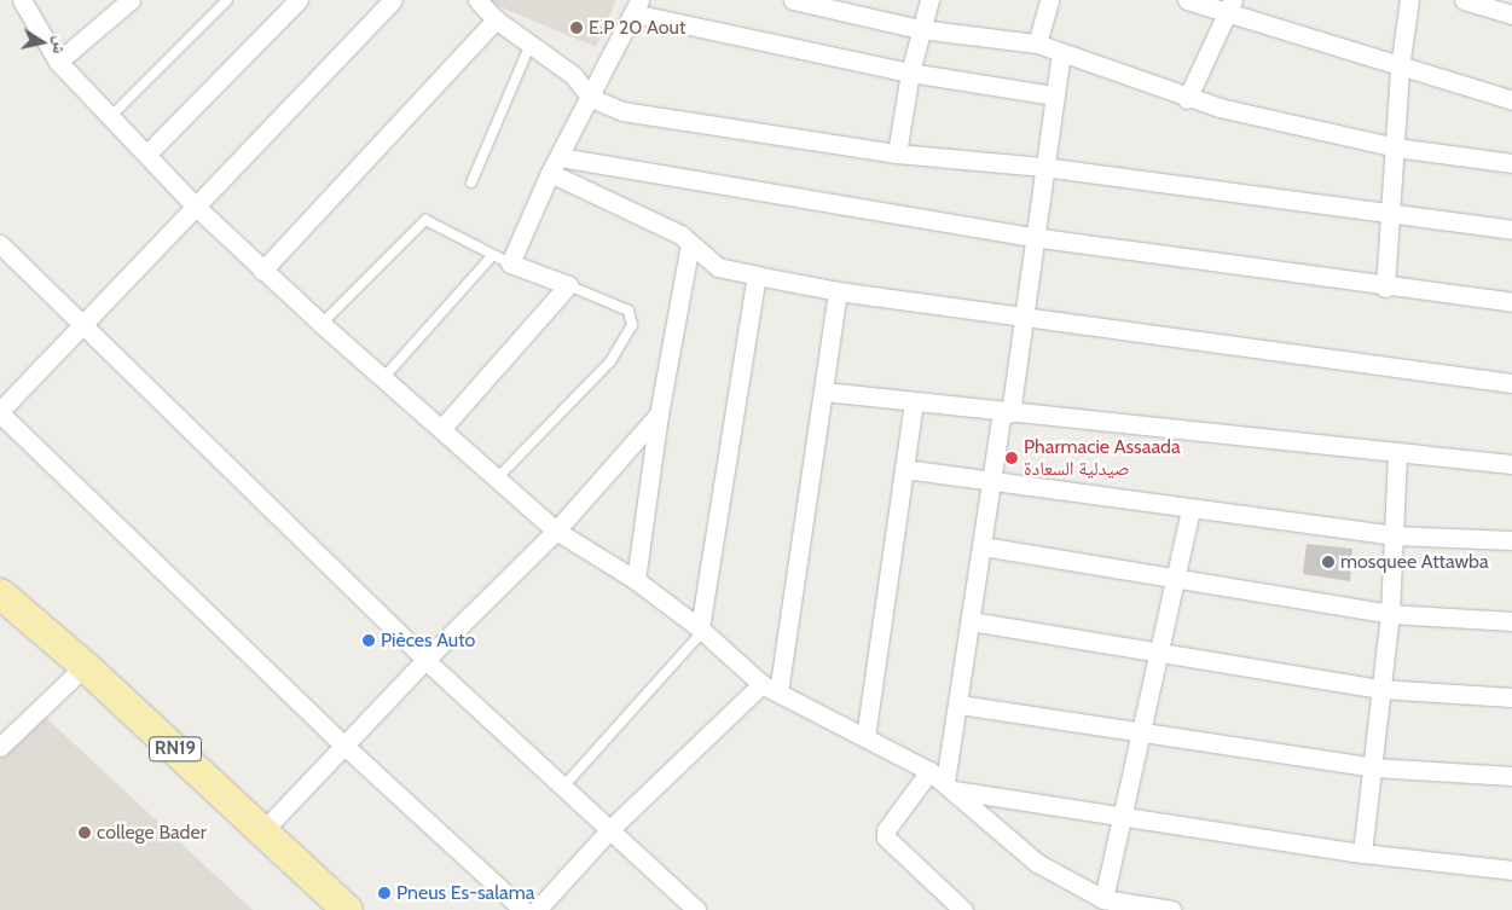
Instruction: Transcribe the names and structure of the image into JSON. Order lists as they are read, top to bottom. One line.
{"streets":{"main road":["RN19"]},"places":["E.P 20 Aout","Pharmacie Assaada صيدلية السعادة","mosquee Attawba","Pièces Auto","college Bader","Pneus Es-salama"],"north":"right"}
